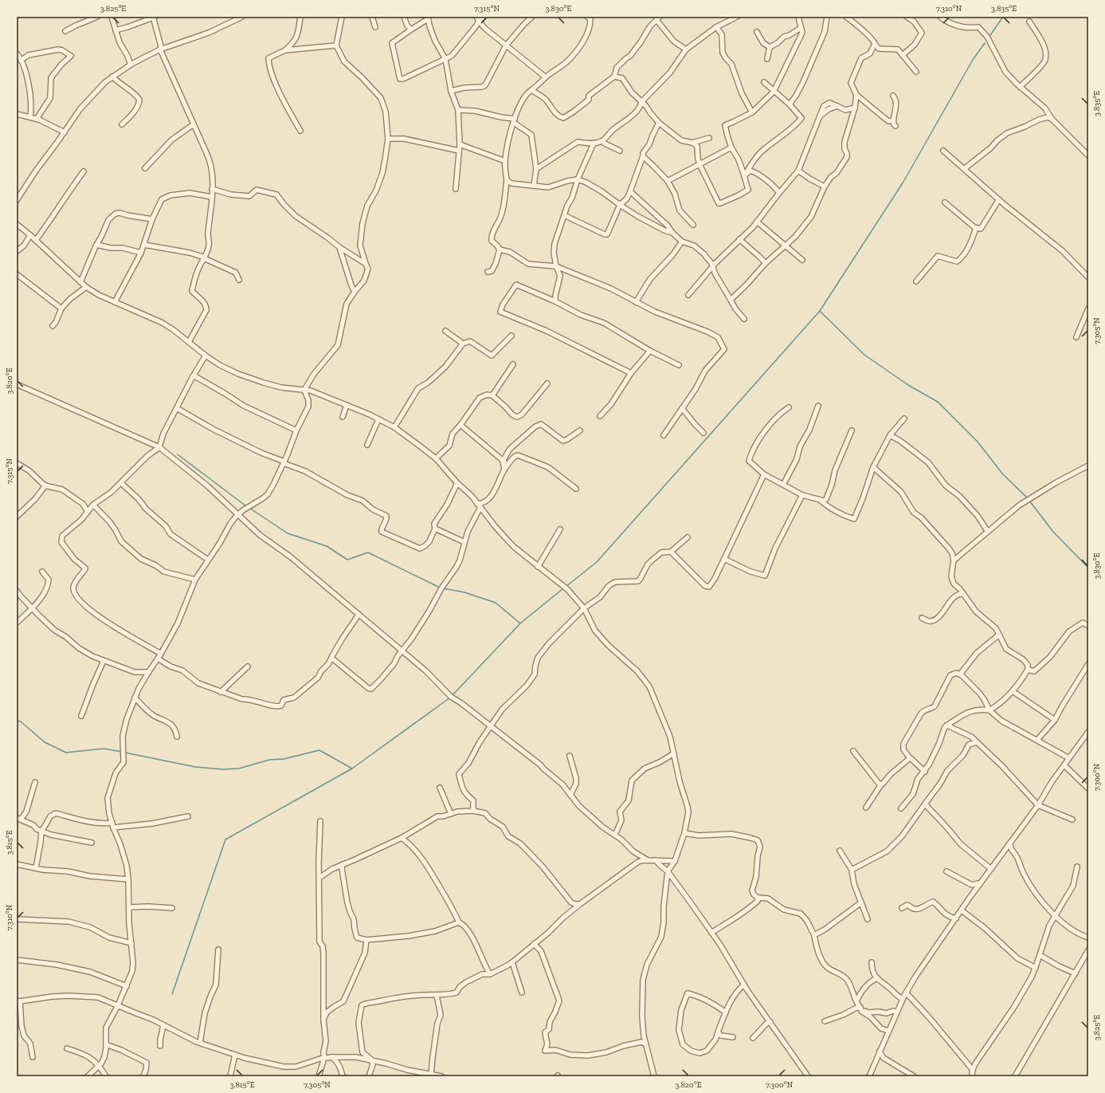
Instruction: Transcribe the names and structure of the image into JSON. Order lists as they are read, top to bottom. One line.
{"coordinates":["3.825°E","7.315°N","3.830°E","7.310°N","3.835°E","7.305°N","3.820°E","7.300°N","3.815°E"]}
